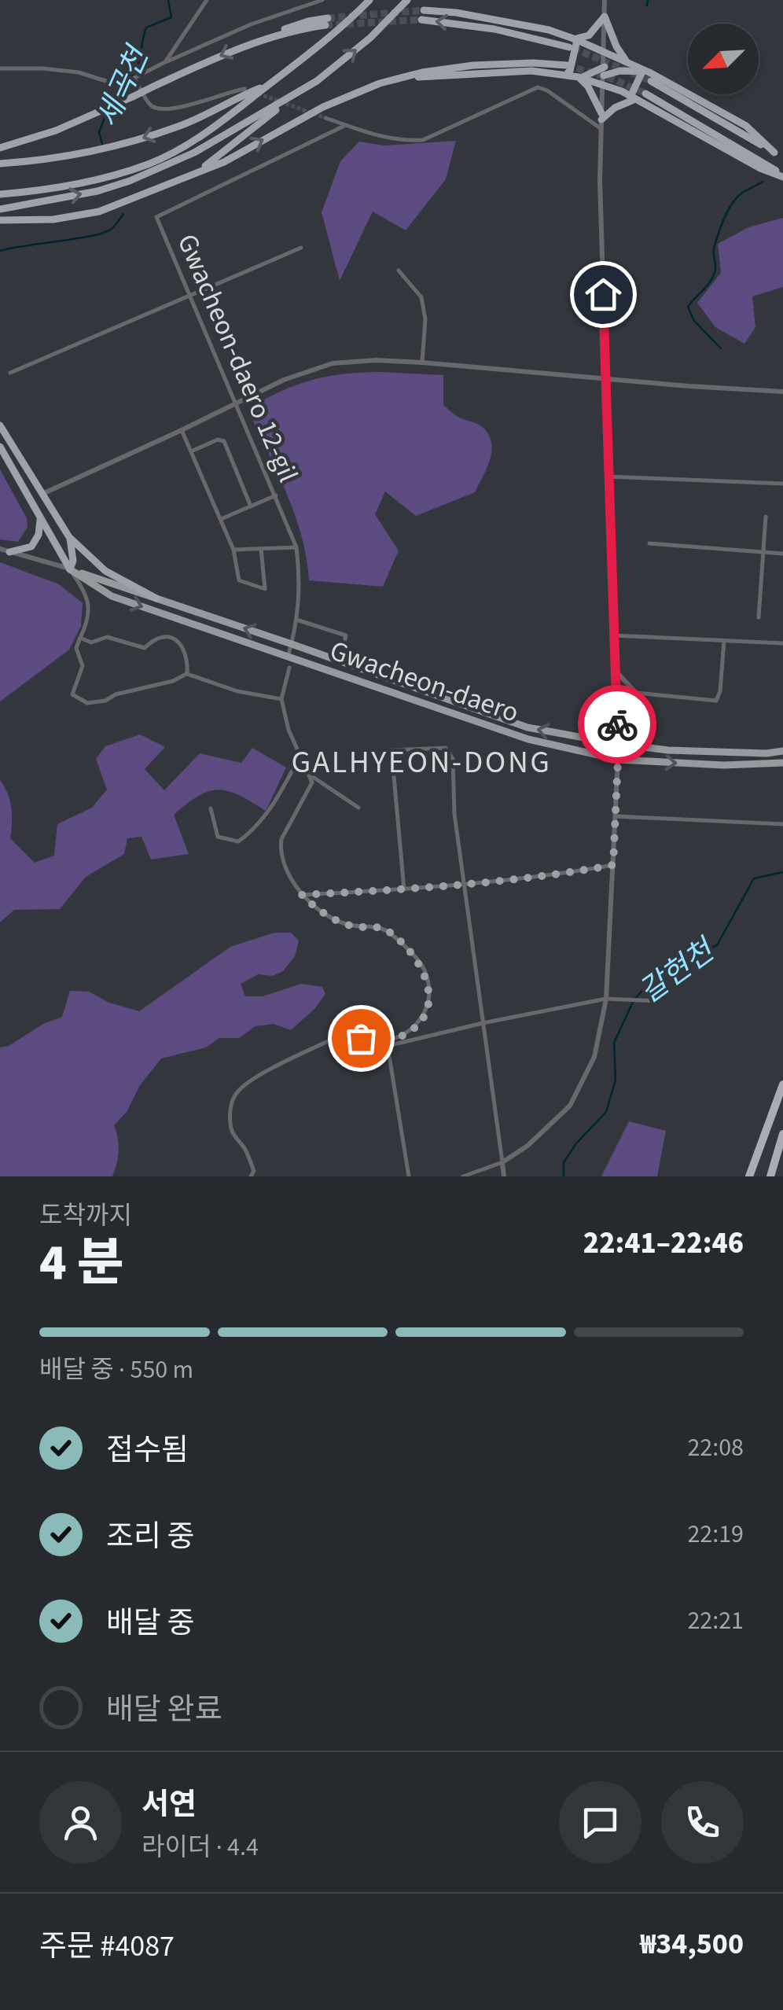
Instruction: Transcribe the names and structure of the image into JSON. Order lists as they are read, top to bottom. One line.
{"streets":{"main road":["Gwacheon-daero"],"street":["Gwacheon-daero 12-gil"]},"crossings":[["Gwacheon-daero 12-gil","Gwacheon-daero"]],"districts":["GALHYEON-DONG"],"water":["세곡천","갈현천"],"north":"bottom left","page":{"heading":["4 분","도착까지","22:41–22:46"],"panel":["서연","라이더 · 4.4","주문 #4087","₩34,500"],"bar":"배달 중 · 550 m","list":[["접수됨","22:08"],["조리 중","22:19"],["배달 중","22:21"],"배달 완료"]}}
